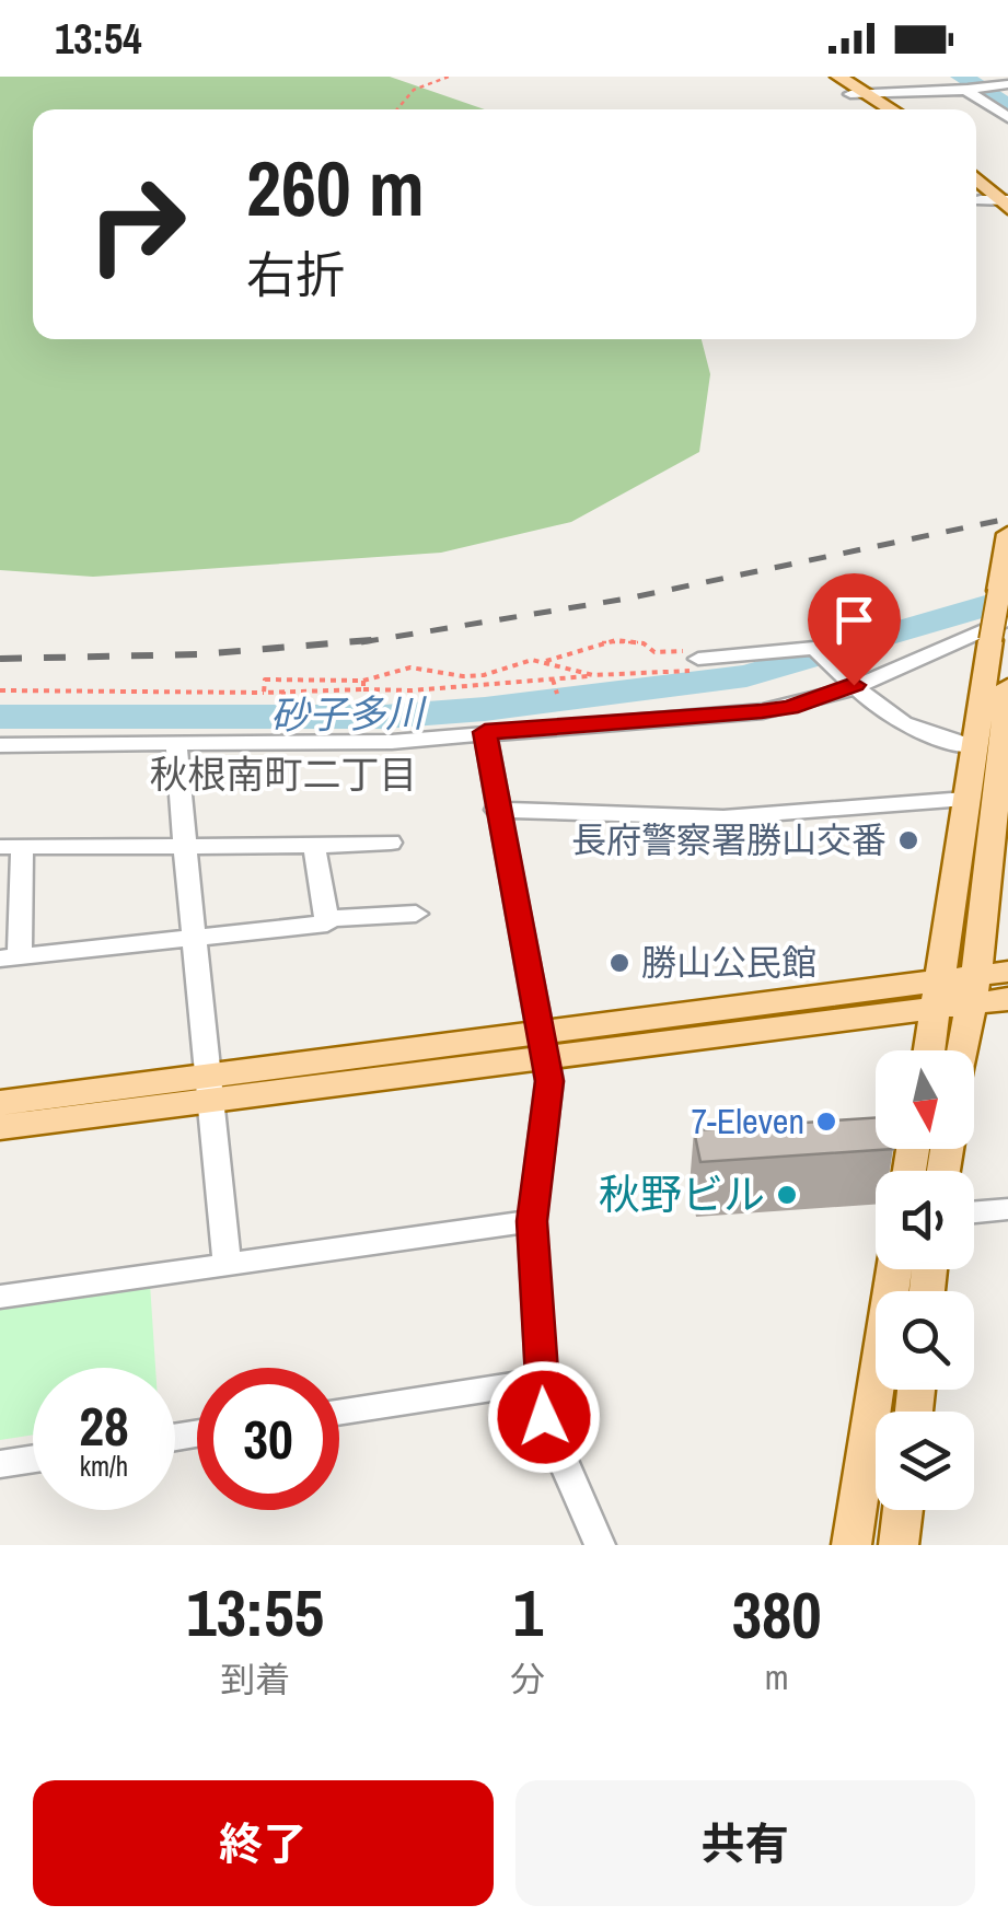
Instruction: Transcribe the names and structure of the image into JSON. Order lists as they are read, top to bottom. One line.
{"districts":["秋根南町二丁目"],"water":["砂子多川"],"places":["長府警察署勝山交番","勝山公民館","7-Eleven","秋野ビル"],"north":"bottom","page":{"status":"13:54","turn":["260 m","右折"],"speed":"28 km/h","limit":"30","eta":["13:55","到着","1","分","380","m"],"buttons":["終了","共有"]}}
